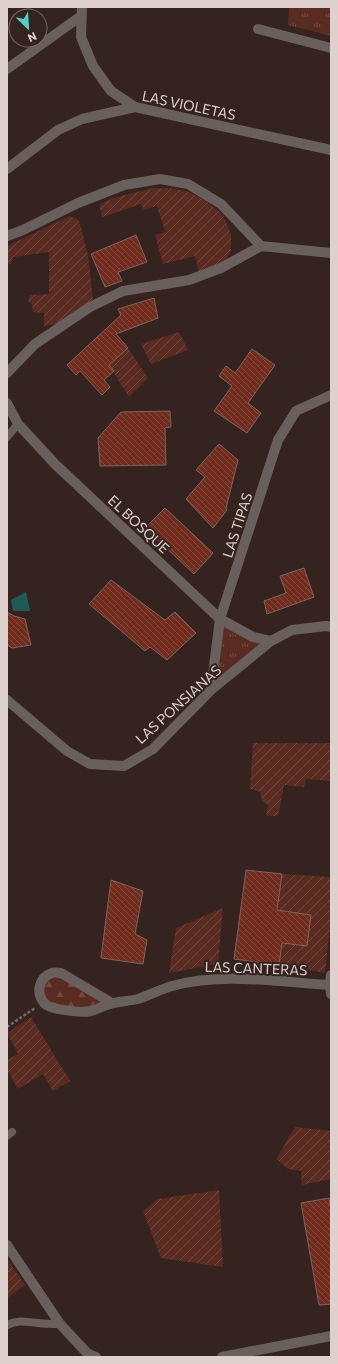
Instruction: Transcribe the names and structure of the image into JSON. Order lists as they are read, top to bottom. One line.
{"streets":{"street":["LAS VIOLETAS","EL BOSQUE","LAS TIPAS","LAS PONSIANAS","LAS CANTERAS"]},"crossings":[["EL BOSQUE","LAS TIPAS"],["EL BOSQUE","LAS PONSIANAS"],["LAS TIPAS","LAS PONSIANAS"]],"north":"bottom right"}
